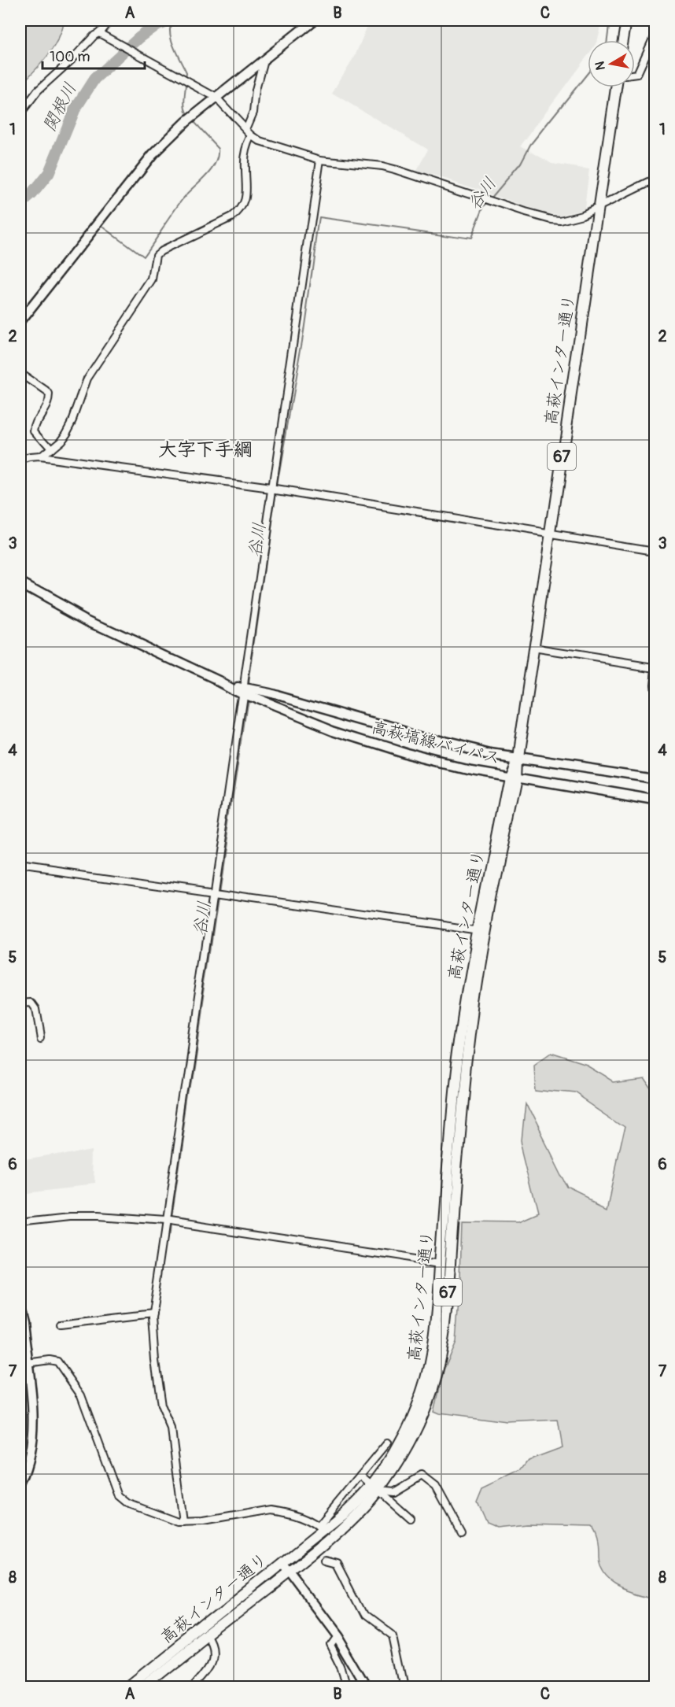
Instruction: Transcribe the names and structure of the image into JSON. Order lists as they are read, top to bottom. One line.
{"streets":{"main road":["高萩インター通り","67","高萩塙線バイパス"]},"crossings":[["高萩インター通り","高萩塙線バイパス"]],"districts":["大字下手綱"],"water":["関根川","谷川"],"scale_bar":"100 m","north":"left","grid":{"columns":["A","B","C"],"rows":["1","2","3","4","5","6","7","8"]}}
